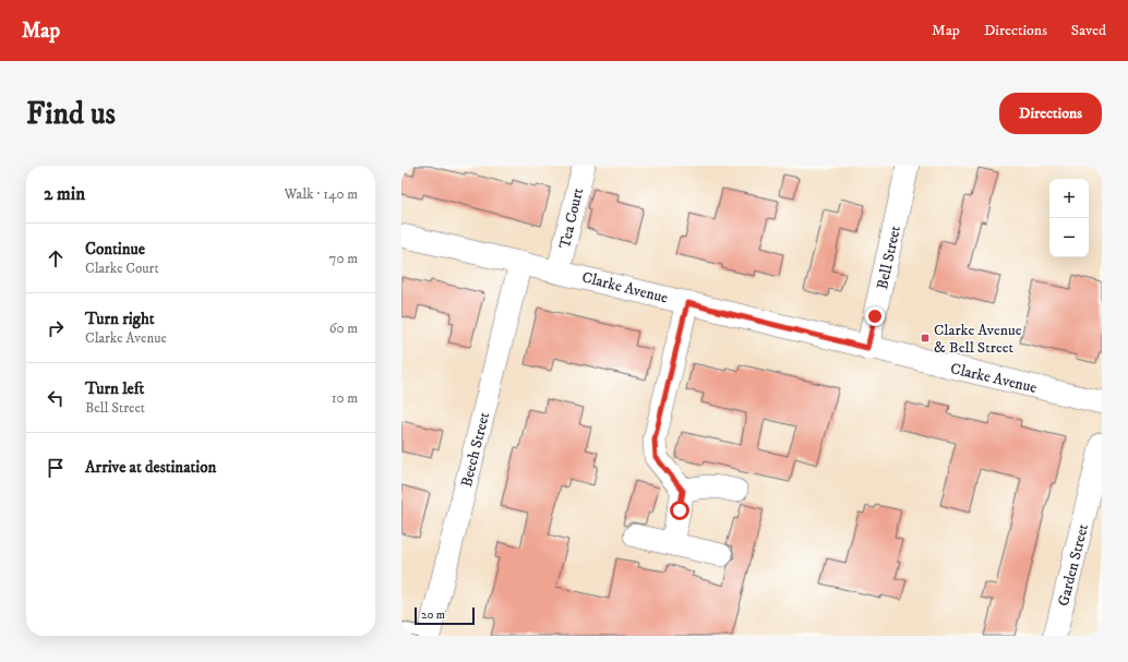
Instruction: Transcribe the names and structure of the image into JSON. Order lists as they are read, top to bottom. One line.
{"streets":{"street":["Tea Court","Bell Street","Clarke Avenue","Beech Street","Garden Street"]},"crossings":[["Tea Court","Clarke Avenue"],["Bell Street","Clarke Avenue"],["Clarke Avenue","Beech Street"]],"places":{"transit":["Clarke Avenue & Bell Street"]},"scale_bar":"20 m","page":{"header":"Map","nav":["Map","Directions","Saved"],"buttons":"Directions","title":"Find us","heading":["2 min","Walk · 140 m"],"map_buttons":["+","−"],"list":[["Continue","Clarke Court","70 m"],["Turn right","Clarke Avenue","60 m"],["Turn left","Bell Street","10 m"],"Arrive at destination"],"scale":"20 m"}}
